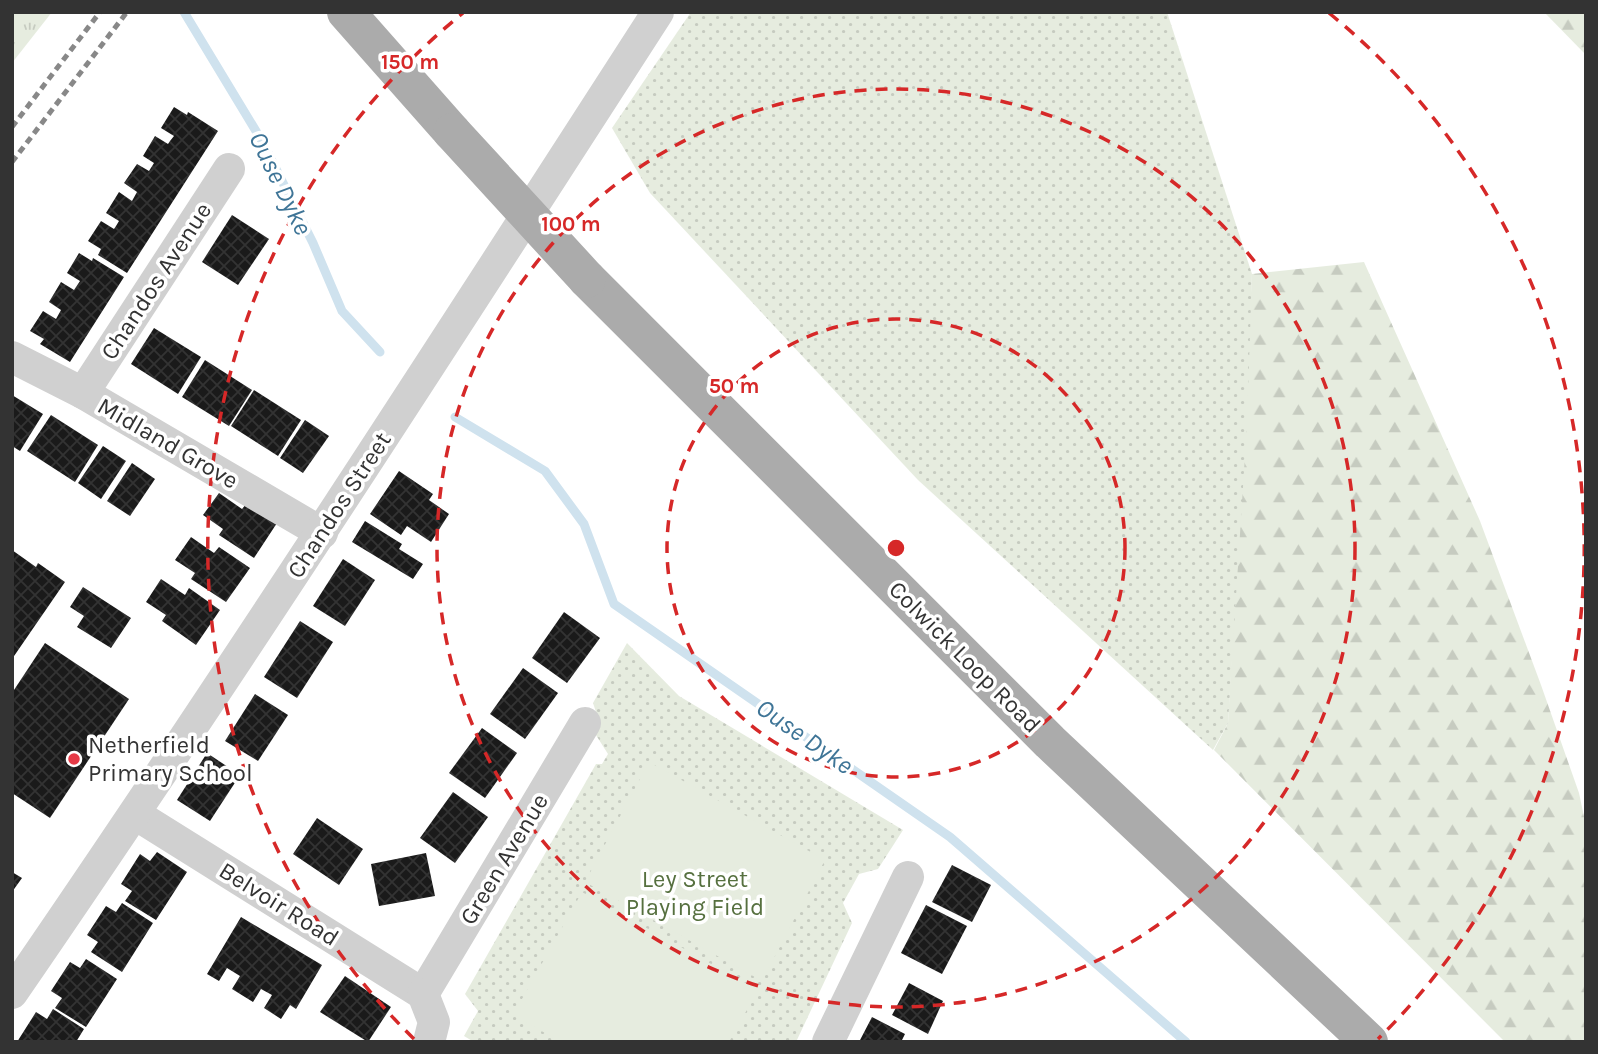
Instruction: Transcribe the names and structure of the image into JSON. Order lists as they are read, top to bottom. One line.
{"streets":{"main road":["Colwick Loop Road"],"street":["Chandos Avenue","Midland Grove","Chandos Street","Green Avenue","Belvoir Road"]},"crossings":[["Chandos Avenue","Midland Grove"],["Midland Grove","Chandos Street"],["Chandos Street","Belvoir Road"],["Green Avenue","Belvoir Road"]],"water":["Ouse Dyke"],"parks":["Ley Street Playing Field"],"places":["Netherfield Primary School"],"rings":["150 m","100 m","50 m"]}
